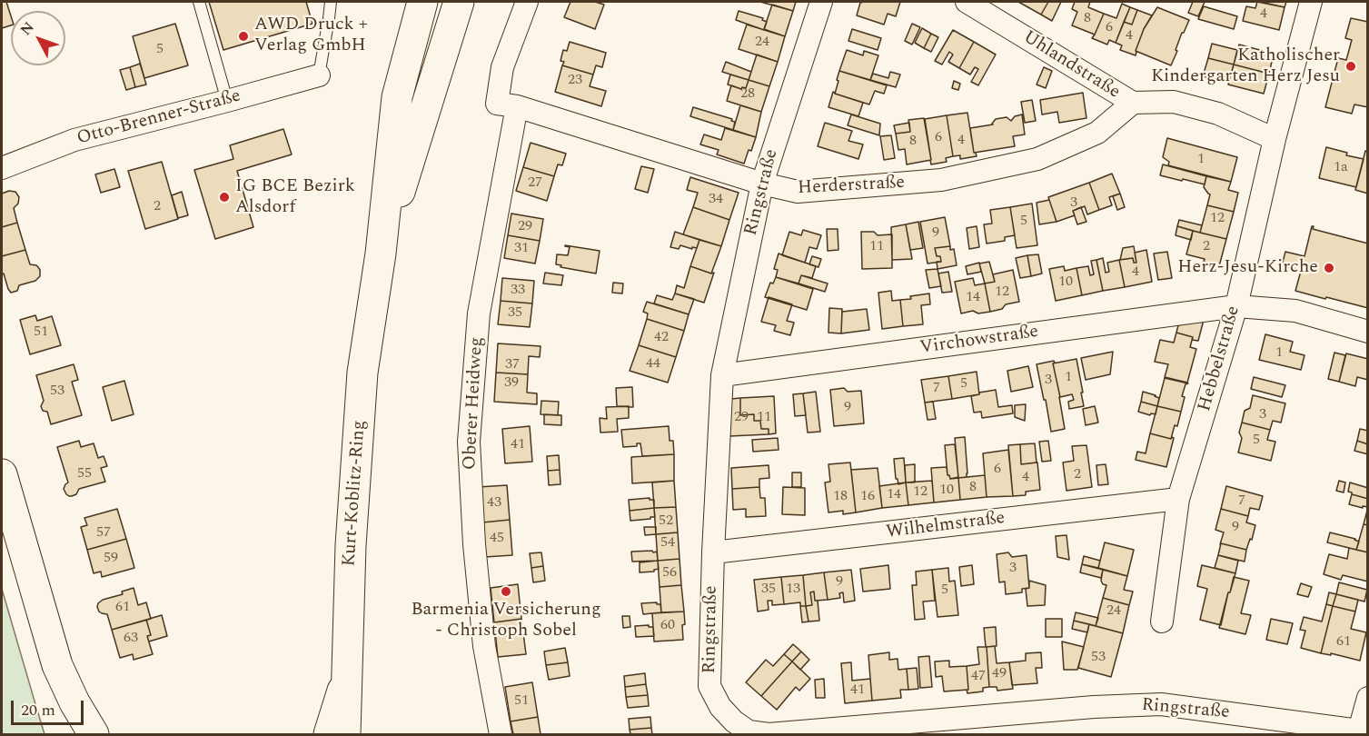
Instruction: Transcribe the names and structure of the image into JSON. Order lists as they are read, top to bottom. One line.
{"streets":{"main road":["Kurt-Koblitz-Ring"],"street":["Uhlandstraße","Otto-Brenner-Straße","Herderstraße","Ringstraße","Virchowstraße","Hebbelstraße","Oberer Heidweg","Wilhelmstraße"]},"crossings":[["Uhlandstraße","Herderstraße"],["Uhlandstraße","Hebbelstraße"],["Herderstraße","Ringstraße"],["Herderstraße","Oberer Heidweg"],["Ringstraße","Virchowstraße"],["Ringstraße","Wilhelmstraße"],["Virchowstraße","Hebbelstraße"],["Hebbelstraße","Wilhelmstraße"]],"places":["AWD Druck + Verlag GmbH","Katholischer Kindergarten Herz Jesu","IG BCE Bezirk Alsdorf","Herz-Jesu-Kirche","Barmenia Versicherung - Christoph Sobel"],"house_numbers":["4","8","6","4","24","5","23","28","6","4","8","1","1a","27","34","3","2","12","5","29","9","11","2","31","4","10","33","12","14","35","51","42","1","44","37","1","3","39","5","7","53","9","3","29","11","5","41","6","55","2","4","8","10","12","14","18","16","7","43","52","9","57","45","54","59","3","56","9","35","13","5","61","24","60","63","61","53","49","47","41","51"],"scale_bar":"20 m","north":"top left"}
